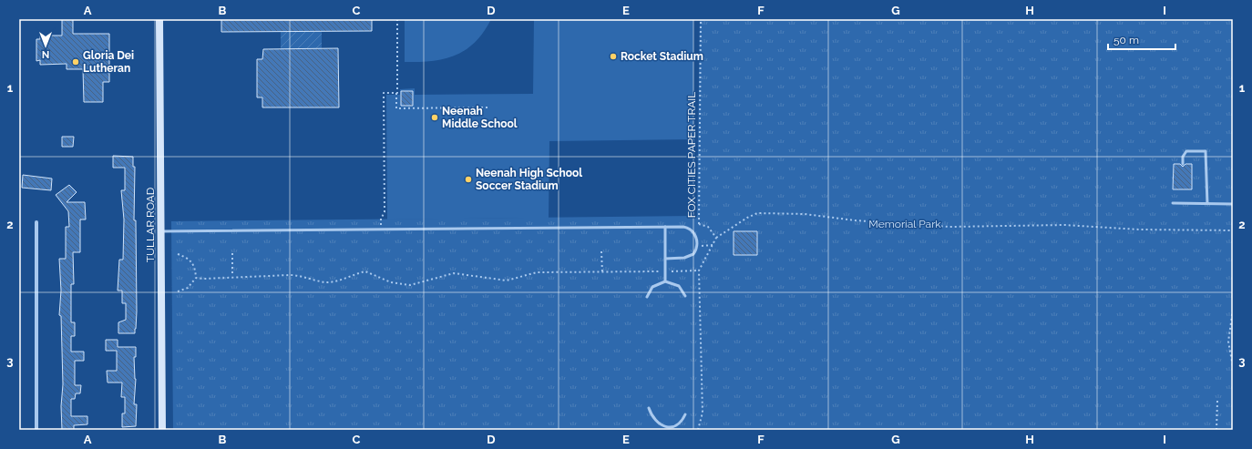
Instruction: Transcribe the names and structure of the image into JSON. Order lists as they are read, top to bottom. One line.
{"streets":{"main road":["TULLAR ROAD"],"path":["FOX CITIES PAPER TRAIL"]},"parks":["Memorial Park"],"places":["Rocket Stadium","Gloria Dei Lutheran","Neenah Middle School","Neenah High School Soccer Stadium"],"scale_bar":"50 m","north":"bottom","grid":{"columns":["A","B","C","D","E","F","G","H","I"],"rows":["1","2","3"]}}
